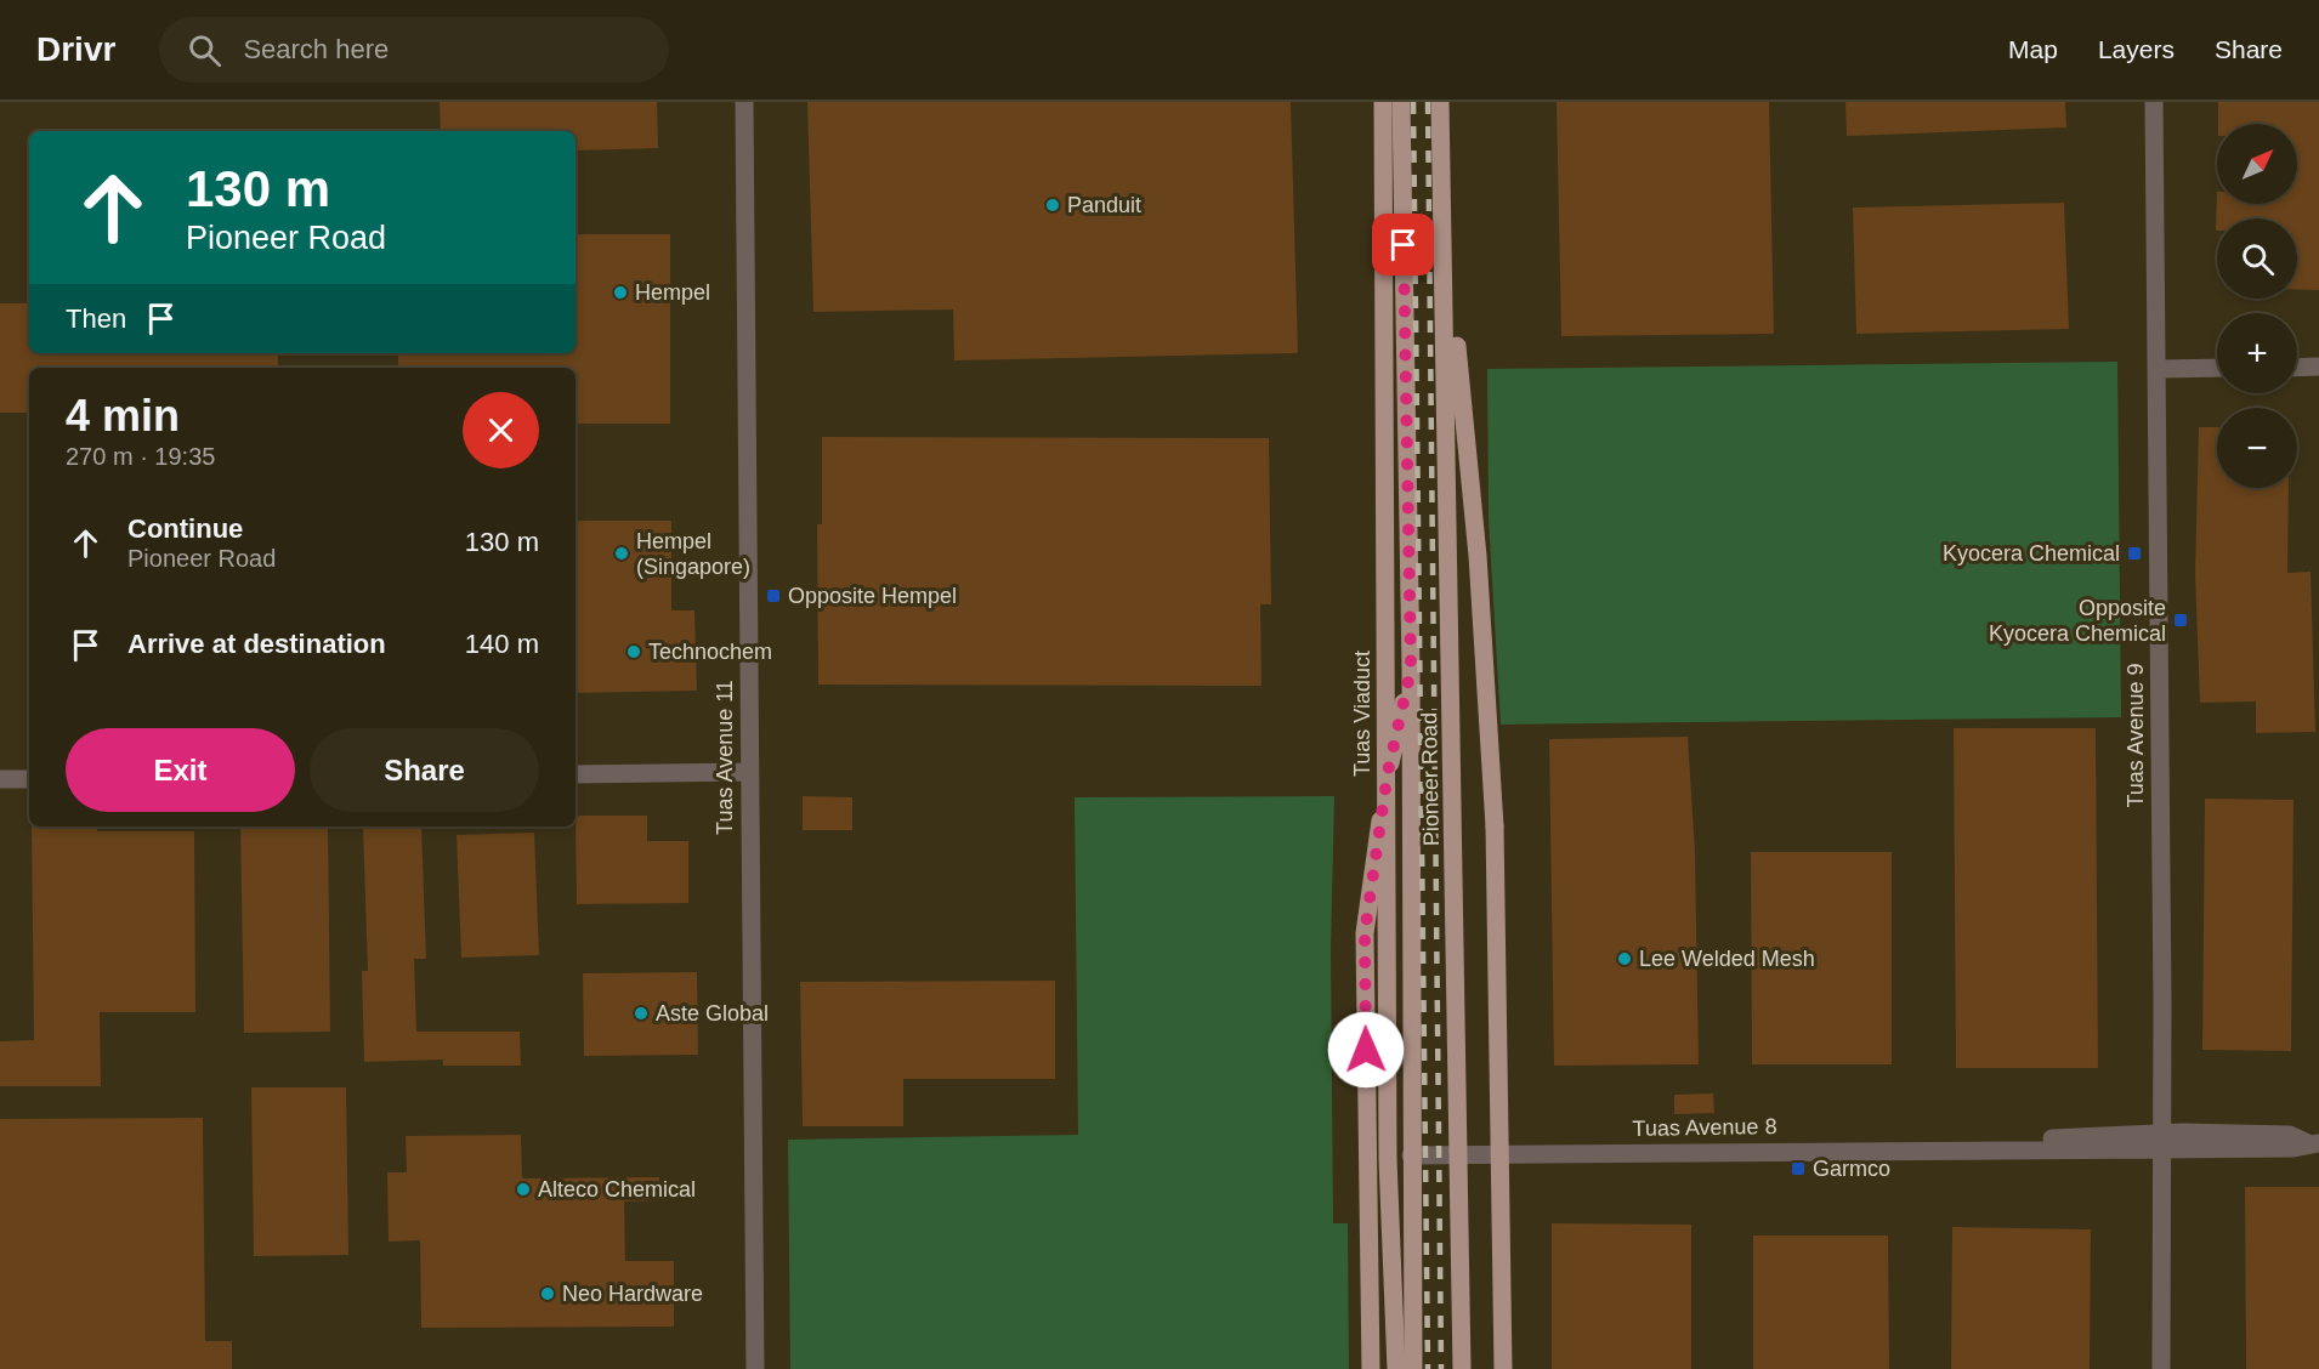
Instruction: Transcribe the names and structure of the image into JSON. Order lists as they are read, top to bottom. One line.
{"streets":{"main road":["Tuas Viaduct","Pioneer Road"],"street":["Tuas Avenue 9","Tuas Avenue 11","Tuas Avenue 8"]},"crossings":[["Tuas Avenue 9","Tuas Avenue 8"],["Pioneer Road","Tuas Avenue 8"]],"places":{"other":["Panduit","Hempel","Hempel (Singapore)","Technochem","Lee Welded Mesh","Aste Global","Alteco Chemical","Neo Hardware"],"transit":["Kyocera Chemical","Opposite Hempel","Opposite Kyocera Chemical","Garmco"]},"north":"top right","page":{"header":"Drivr","search":"Search here","nav":["Map","Layers","Share"],"map_buttons":["+","−"],"turn":["130 m","Pioneer Road"],"then":"Then","heading":["4 min","270 m · 19:35"],"list":[{"name":"Continue","note":"Pioneer Road","value":"130 m"},{"name":"Arrive at destination","value":"140 m"}],"buttons":["Exit","Share"]}}
